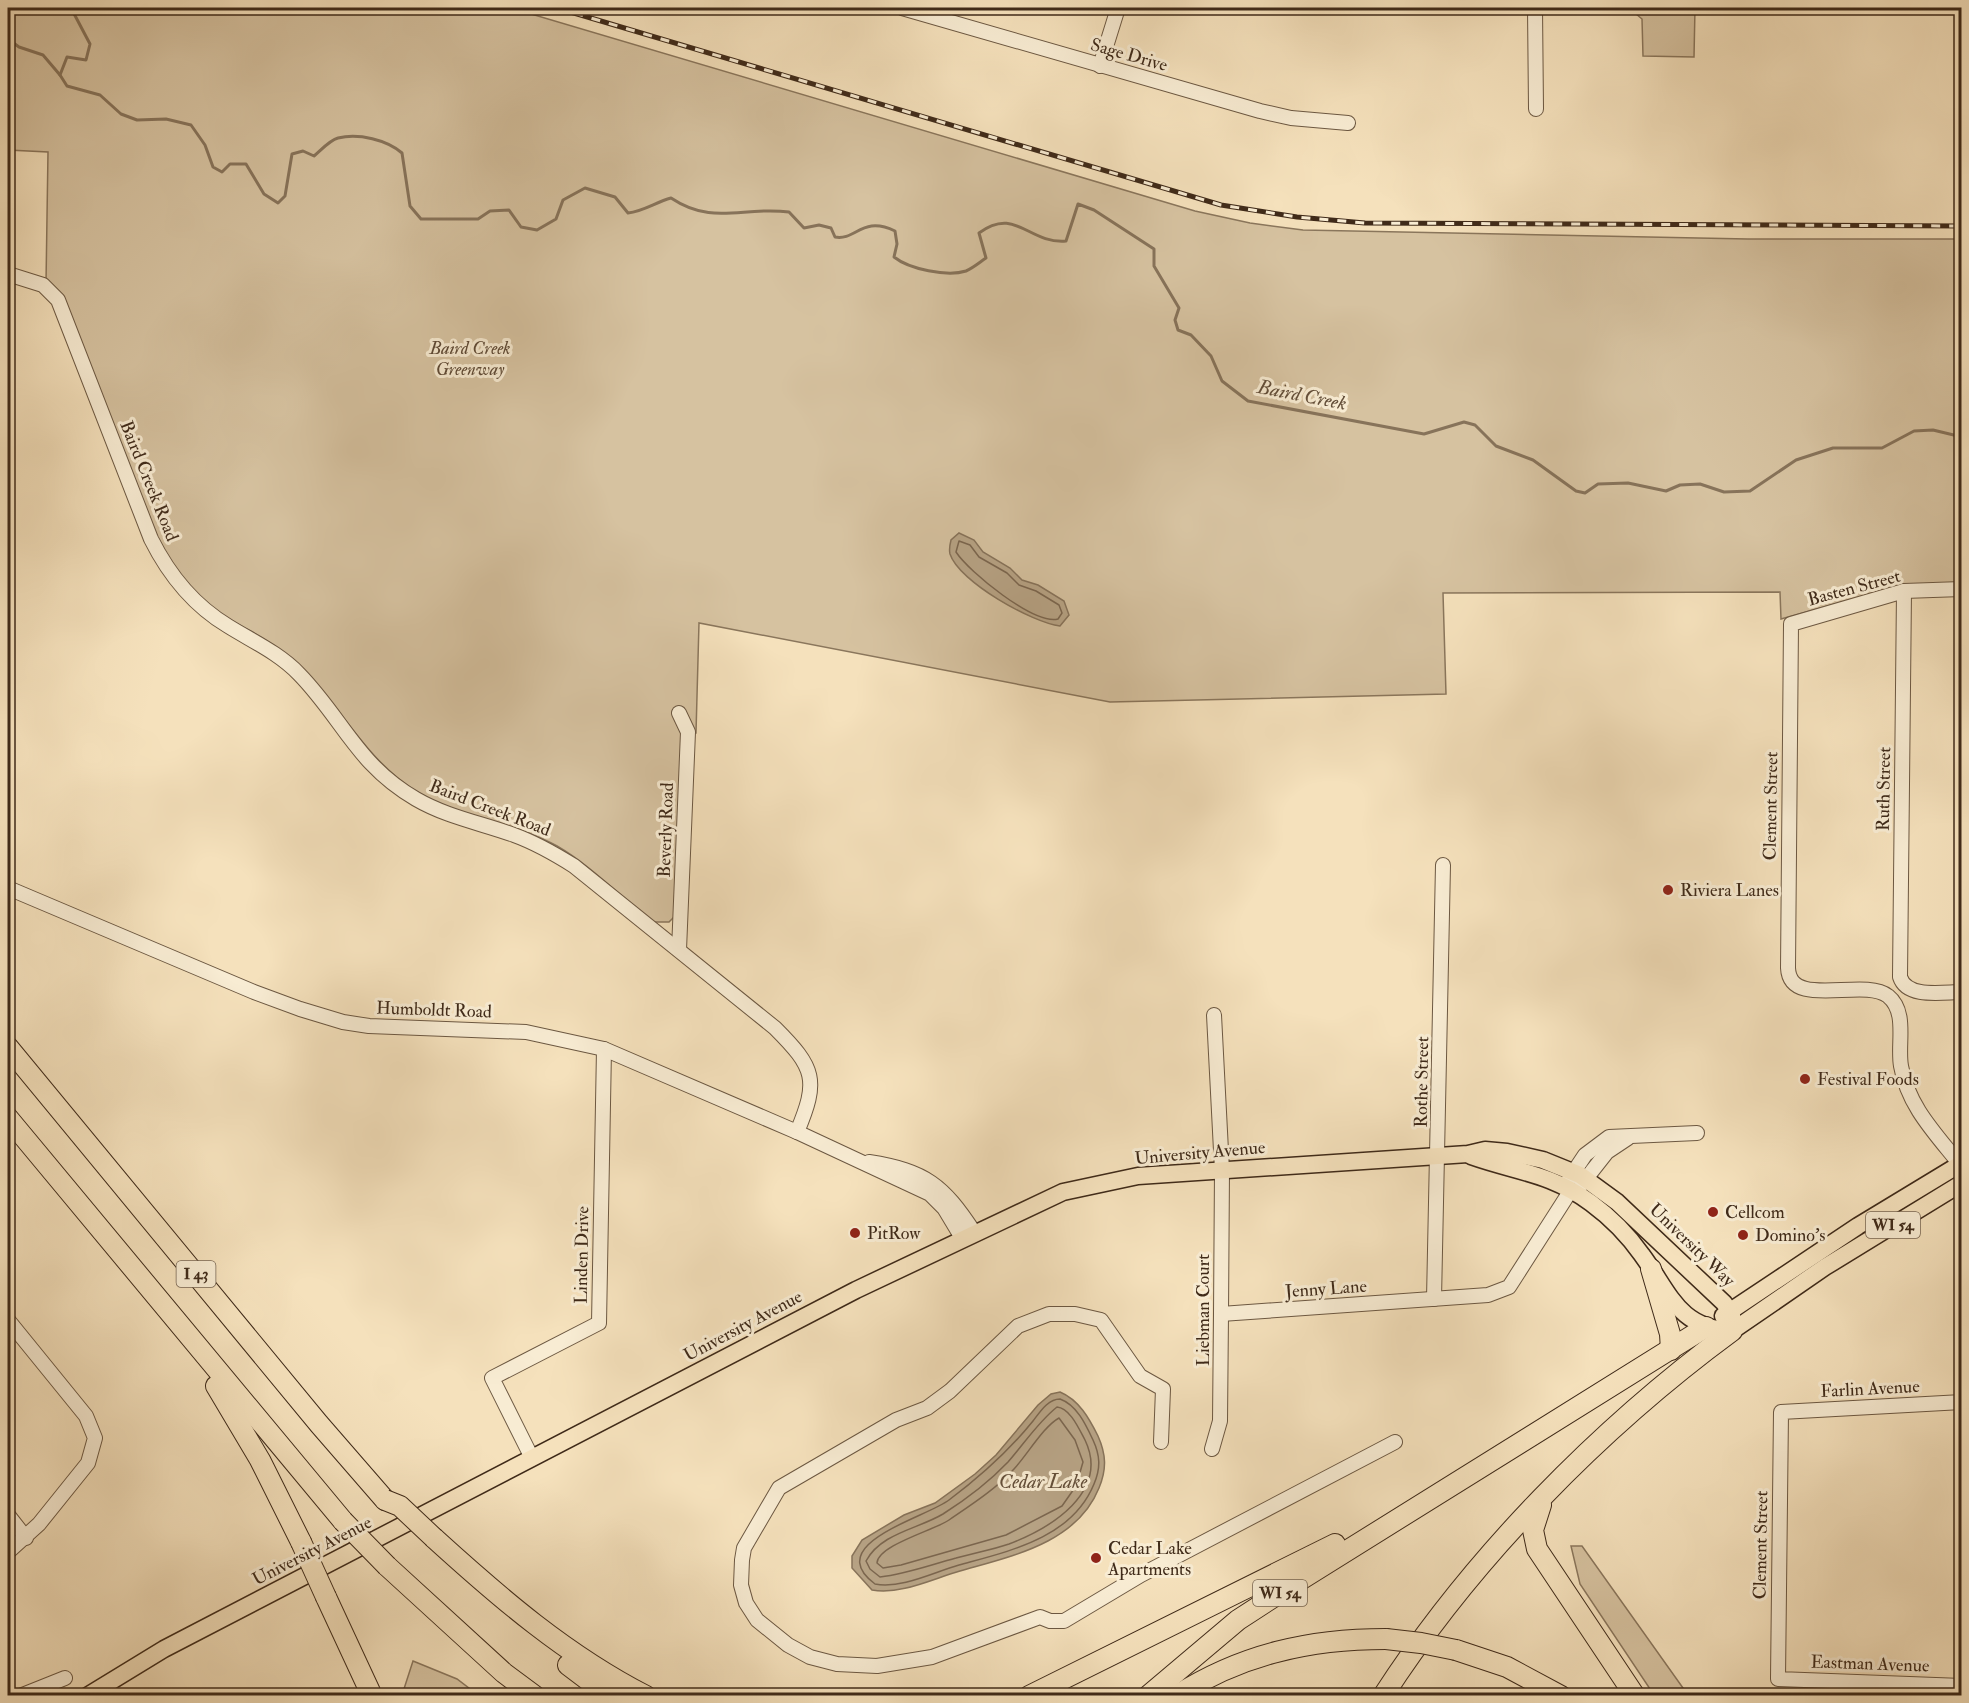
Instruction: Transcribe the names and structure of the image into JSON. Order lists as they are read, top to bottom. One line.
{"streets":{"highway":["WI 54","I 43"],"main road":["University Avenue","University Way"],"street":["Sage Drive","Baird Creek Road","Basten Street","Ruth Street","Clement Street","Beverly Road","Humboldt Road","Rothe Street","Linden Drive","Jenny Lane","Liebman Court","Farlin Avenue","Eastman Avenue"]},"crossings":[["Baird Creek Road","Beverly Road"],["Baird Creek Road","Humboldt Road"],["Basten Street","Ruth Street"],["Basten Street","Clement Street"],["Clement Street","WI 54"],["Clement Street","Farlin Avenue"],["Clement Street","Eastman Avenue"],["Humboldt Road","University Avenue"],["Humboldt Road","Linden Drive"],["Rothe Street","University Avenue"],["Rothe Street","Jenny Lane"],["University Avenue","University Way"],["University Avenue","Linden Drive"],["University Avenue","Liebman Court"],["WI 54","University Way"],["University Way","Jenny Lane"],["Jenny Lane","Liebman Court"]],"water":["Baird Creek","Cedar Lake"],"parks":["Baird Creek Greenway"],"places":["Riviera Lanes","Festival Foods","Cellcom","PitRow","Domino's","Cedar Lake Apartments"]}
